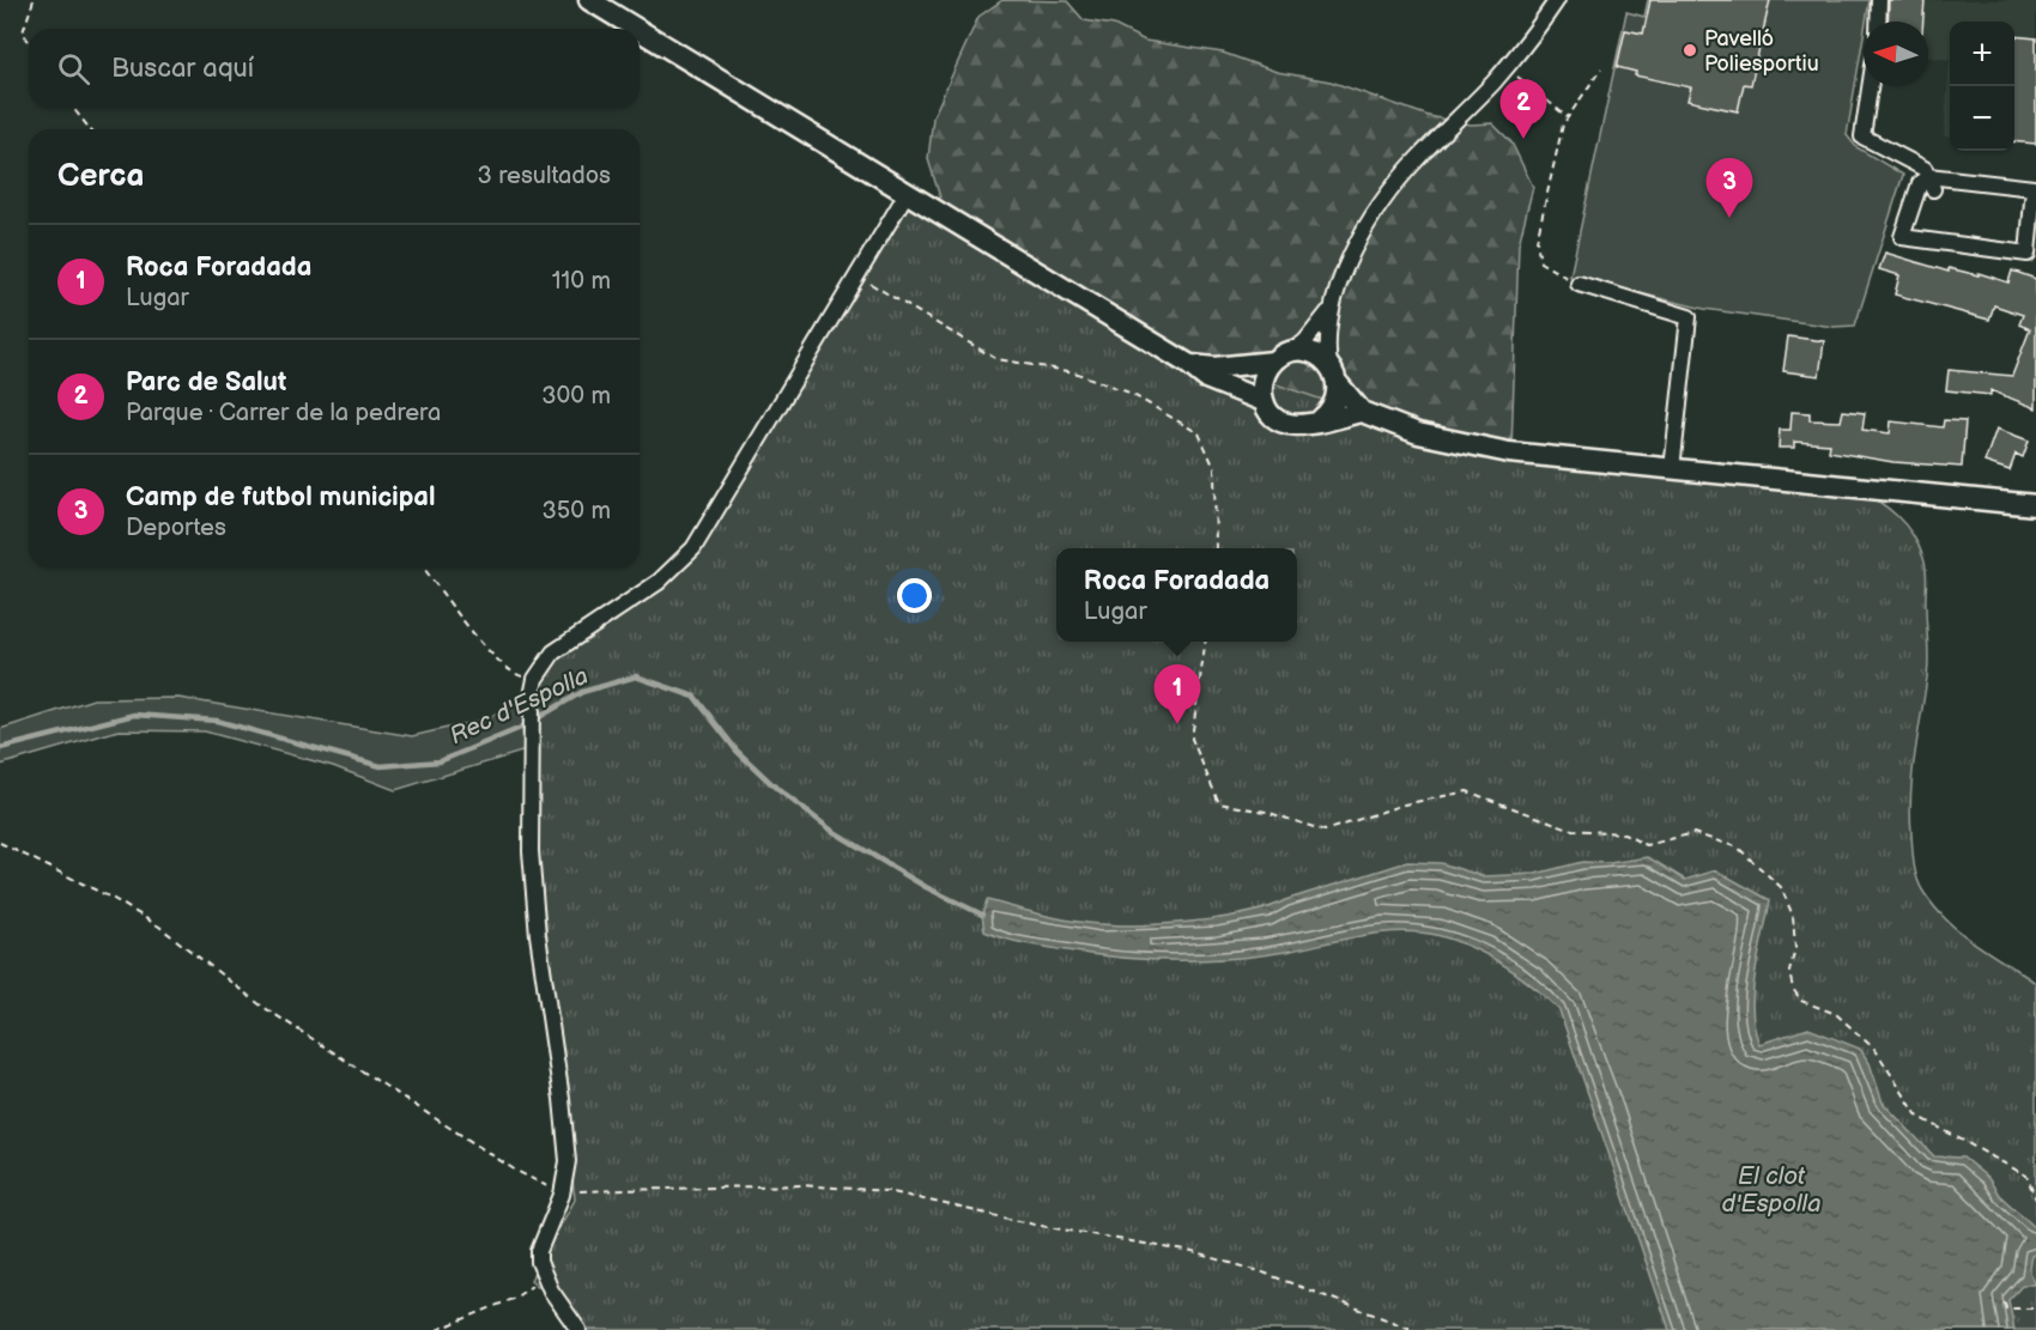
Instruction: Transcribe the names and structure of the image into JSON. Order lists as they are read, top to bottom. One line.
{"water":["Rec d'Espolla","El clot d'Espolla"],"places":["Pavelló Poliesportiu"],"north":"left","page":{"map_buttons":["+","−"],"search":"Buscar aquí","pins":["2","3","1"],"heading":["Cerca","3 resultados"],"list":[{"mark":"1","name":"Roca Foradada","note":"Lugar","value":"110 m"},{"mark":"2","name":"Parc de Salut","note":"Parque · Carrer de la pedrera","value":"300 m"},{"mark":"3","name":"Camp de futbol municipal","note":"Deportes","value":"350 m"}],"popup":["Roca Foradada","Lugar"]}}
